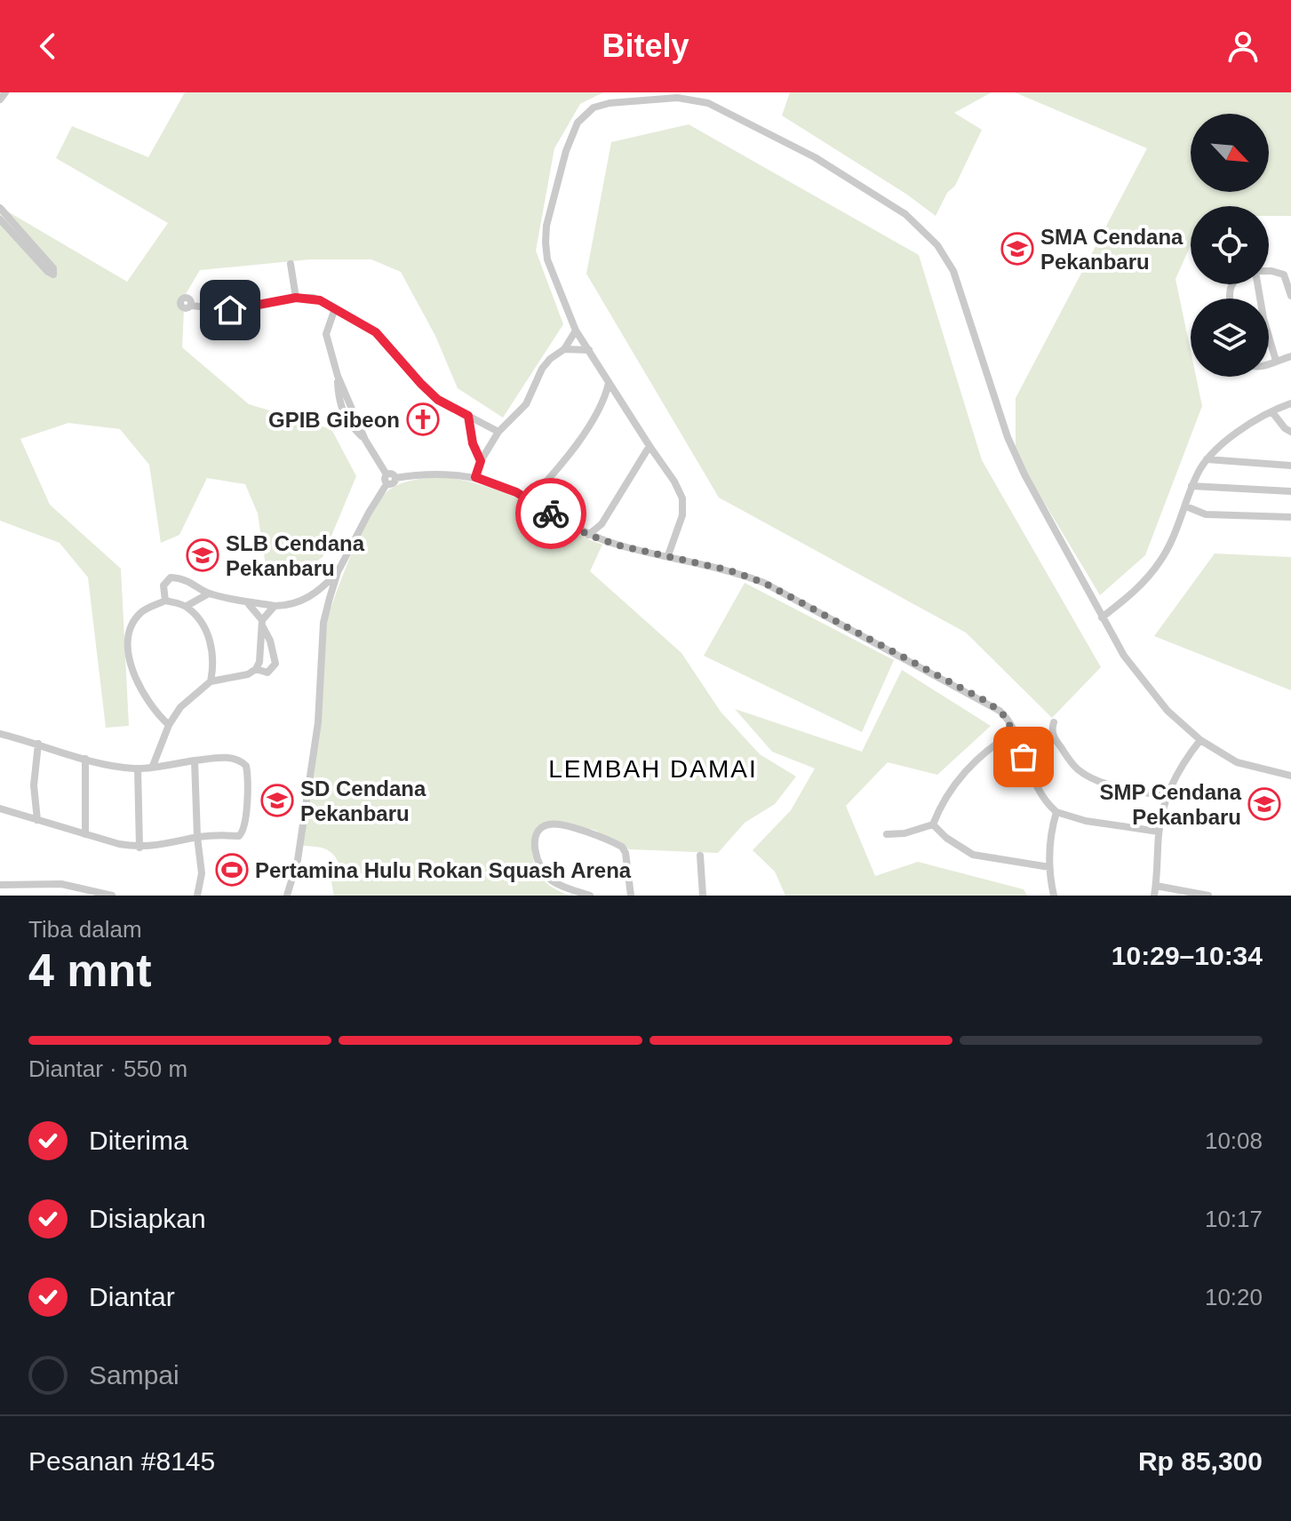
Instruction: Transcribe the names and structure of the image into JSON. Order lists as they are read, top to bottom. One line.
{"districts":["LEMBAH DAMAI"],"places":{"school or university":["SMA Cendana Pekanbaru","SLB Cendana Pekanbaru","SD Cendana Pekanbaru","SMP Cendana Pekanbaru"],"church":["GPIB Gibeon"],"sports":["Pertamina Hulu Rokan Squash Arena"]},"north":"bottom right","page":{"header":"Bitely","heading":["4 mnt","Tiba dalam","10:29–10:34"],"panel":["Pesanan #8145","Rp 85,300"],"bar":"Diantar · 550 m","list":[["Diterima","10:08"],["Disiapkan","10:17"],["Diantar","10:20"],"Sampai"]}}
